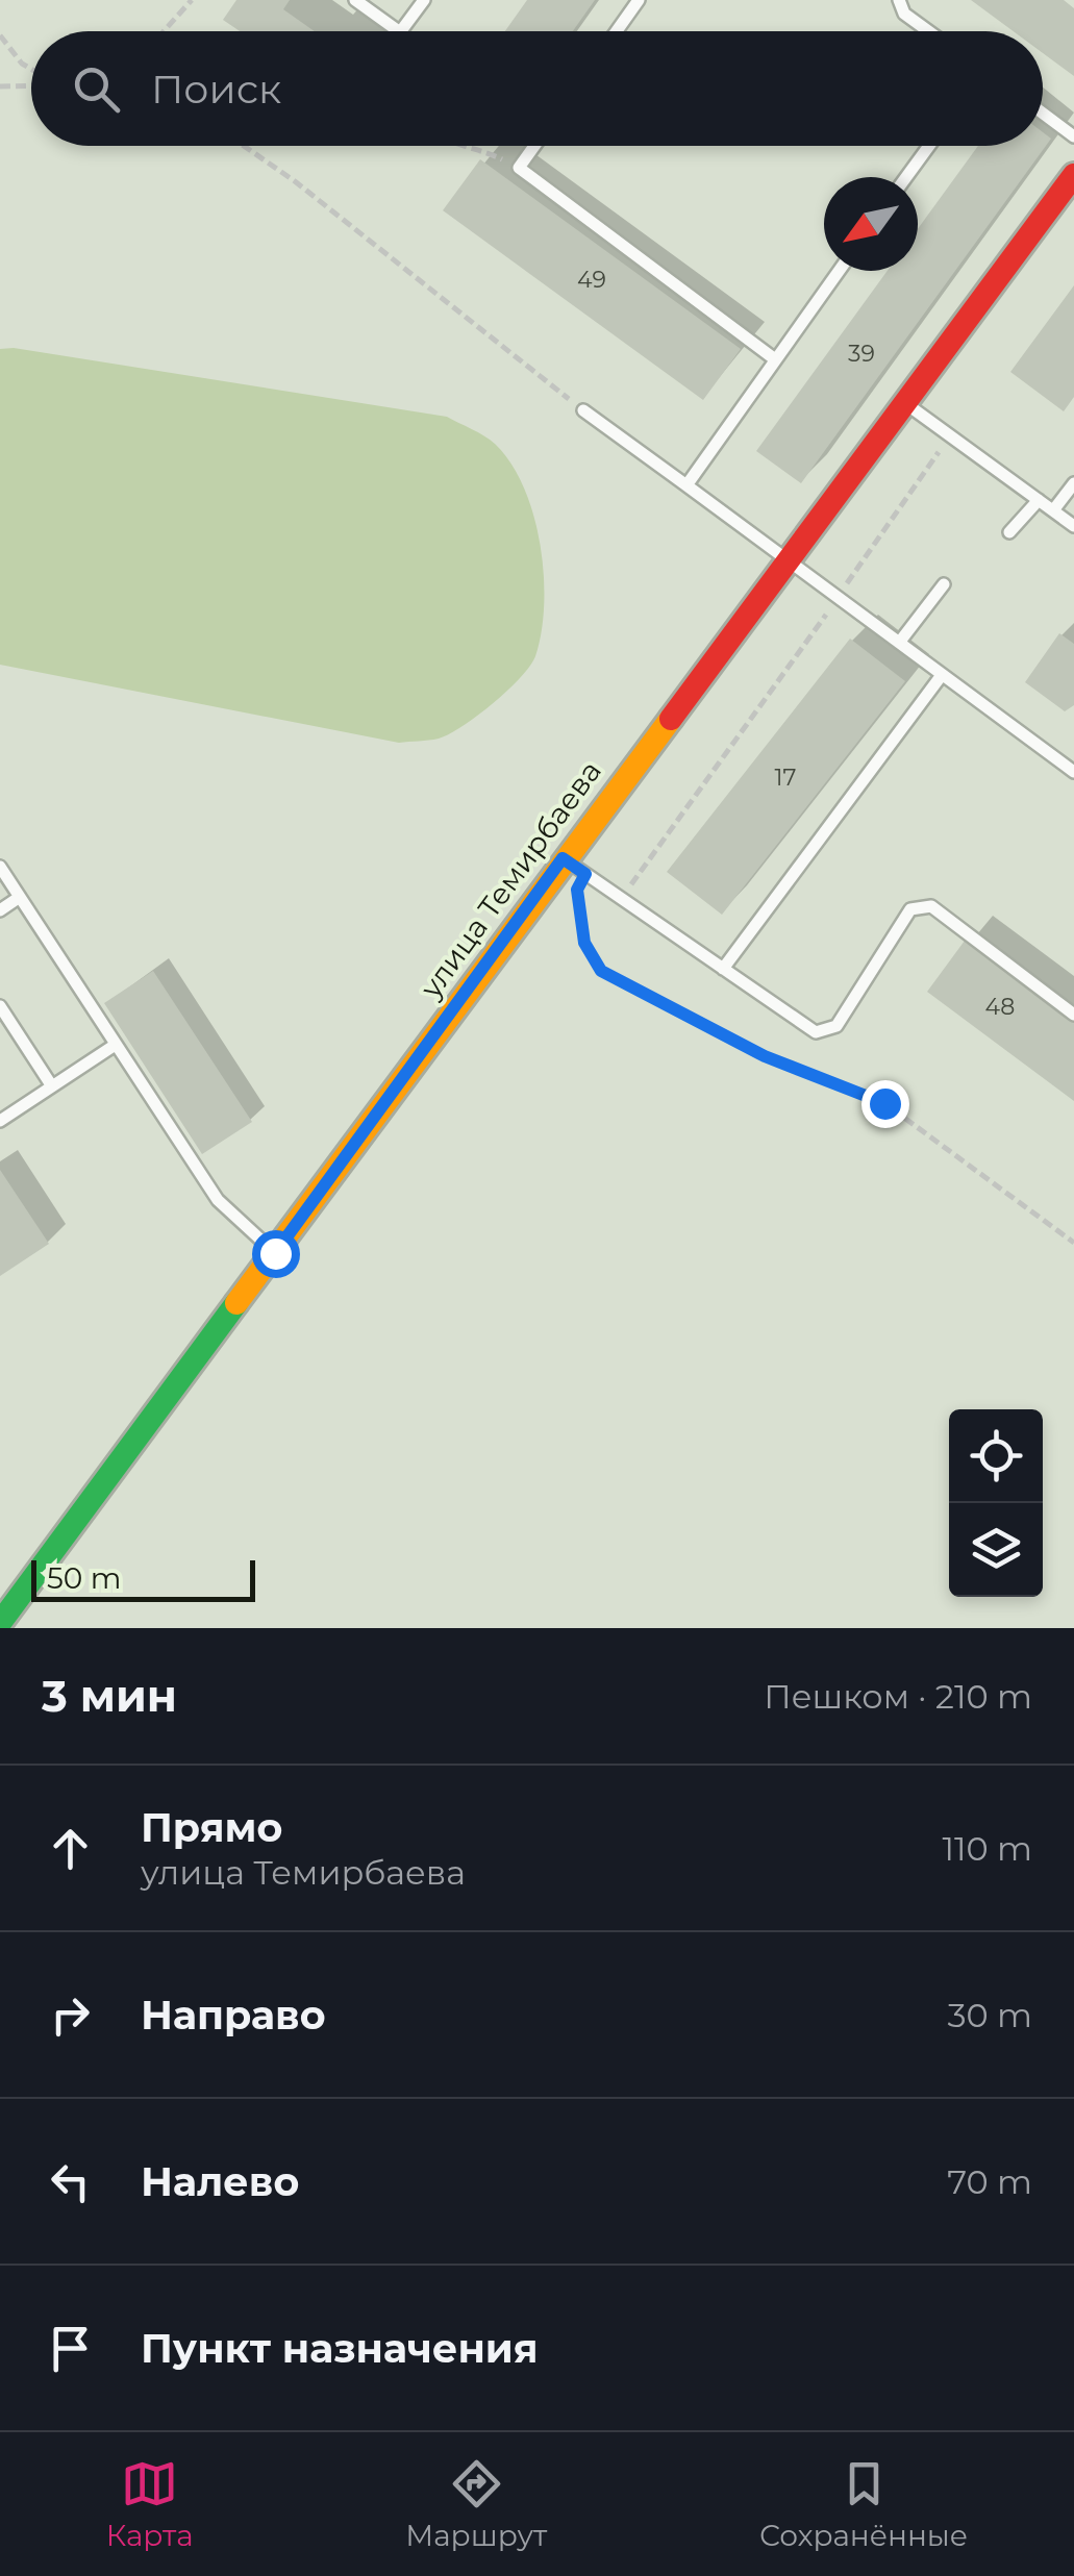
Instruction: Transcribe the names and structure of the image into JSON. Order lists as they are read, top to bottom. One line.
{"streets":{"street":["улица Темирбаева"]},"house_numbers":["49","39","17","48"],"scale_bar":"50 m","north":"bottom left","page":{"search":"Поиск","scale":"50 m","heading":["3 мин","Пешком · 210 m"],"list":[["Прямо","улица Темирбаева","110 m"],["Направо","30 m"],["Налево","70 m"],"Пункт назначения"],"nav":["Карта","Маршрут","Сохранённые"]}}
